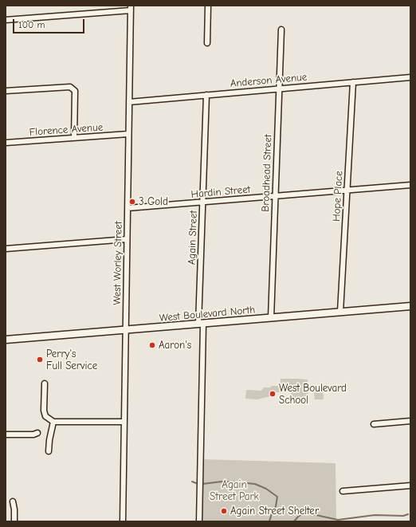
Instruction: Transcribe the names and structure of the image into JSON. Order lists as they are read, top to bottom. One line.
{"streets":{"main road":["West Boulevard North"],"street":["Anderson Avenue","Florence Avenue","Broadhead Street","Hardin Street","Hope Place","Again Street","West Worley Street"]},"crossings":[["Anderson Avenue","Broadhead Street"],["Anderson Avenue","Hope Place"],["Anderson Avenue","Again Street"],["Anderson Avenue","West Worley Street"],["Florence Avenue","West Worley Street"],["Broadhead Street","Hardin Street"],["Broadhead Street","West Boulevard North"],["Hardin Street","Hope Place"],["Hardin Street","Again Street"],["Hardin Street","West Worley Street"],["Hope Place","West Boulevard North"],["Again Street","West Boulevard North"],["West Worley Street","West Boulevard North"]],"parks":["Again Street Park"],"places":["3 Gold","Aaron's","Perry's Full Service","West Boulevard School","Again Street Shelter"],"scale_bar":"100 m"}
